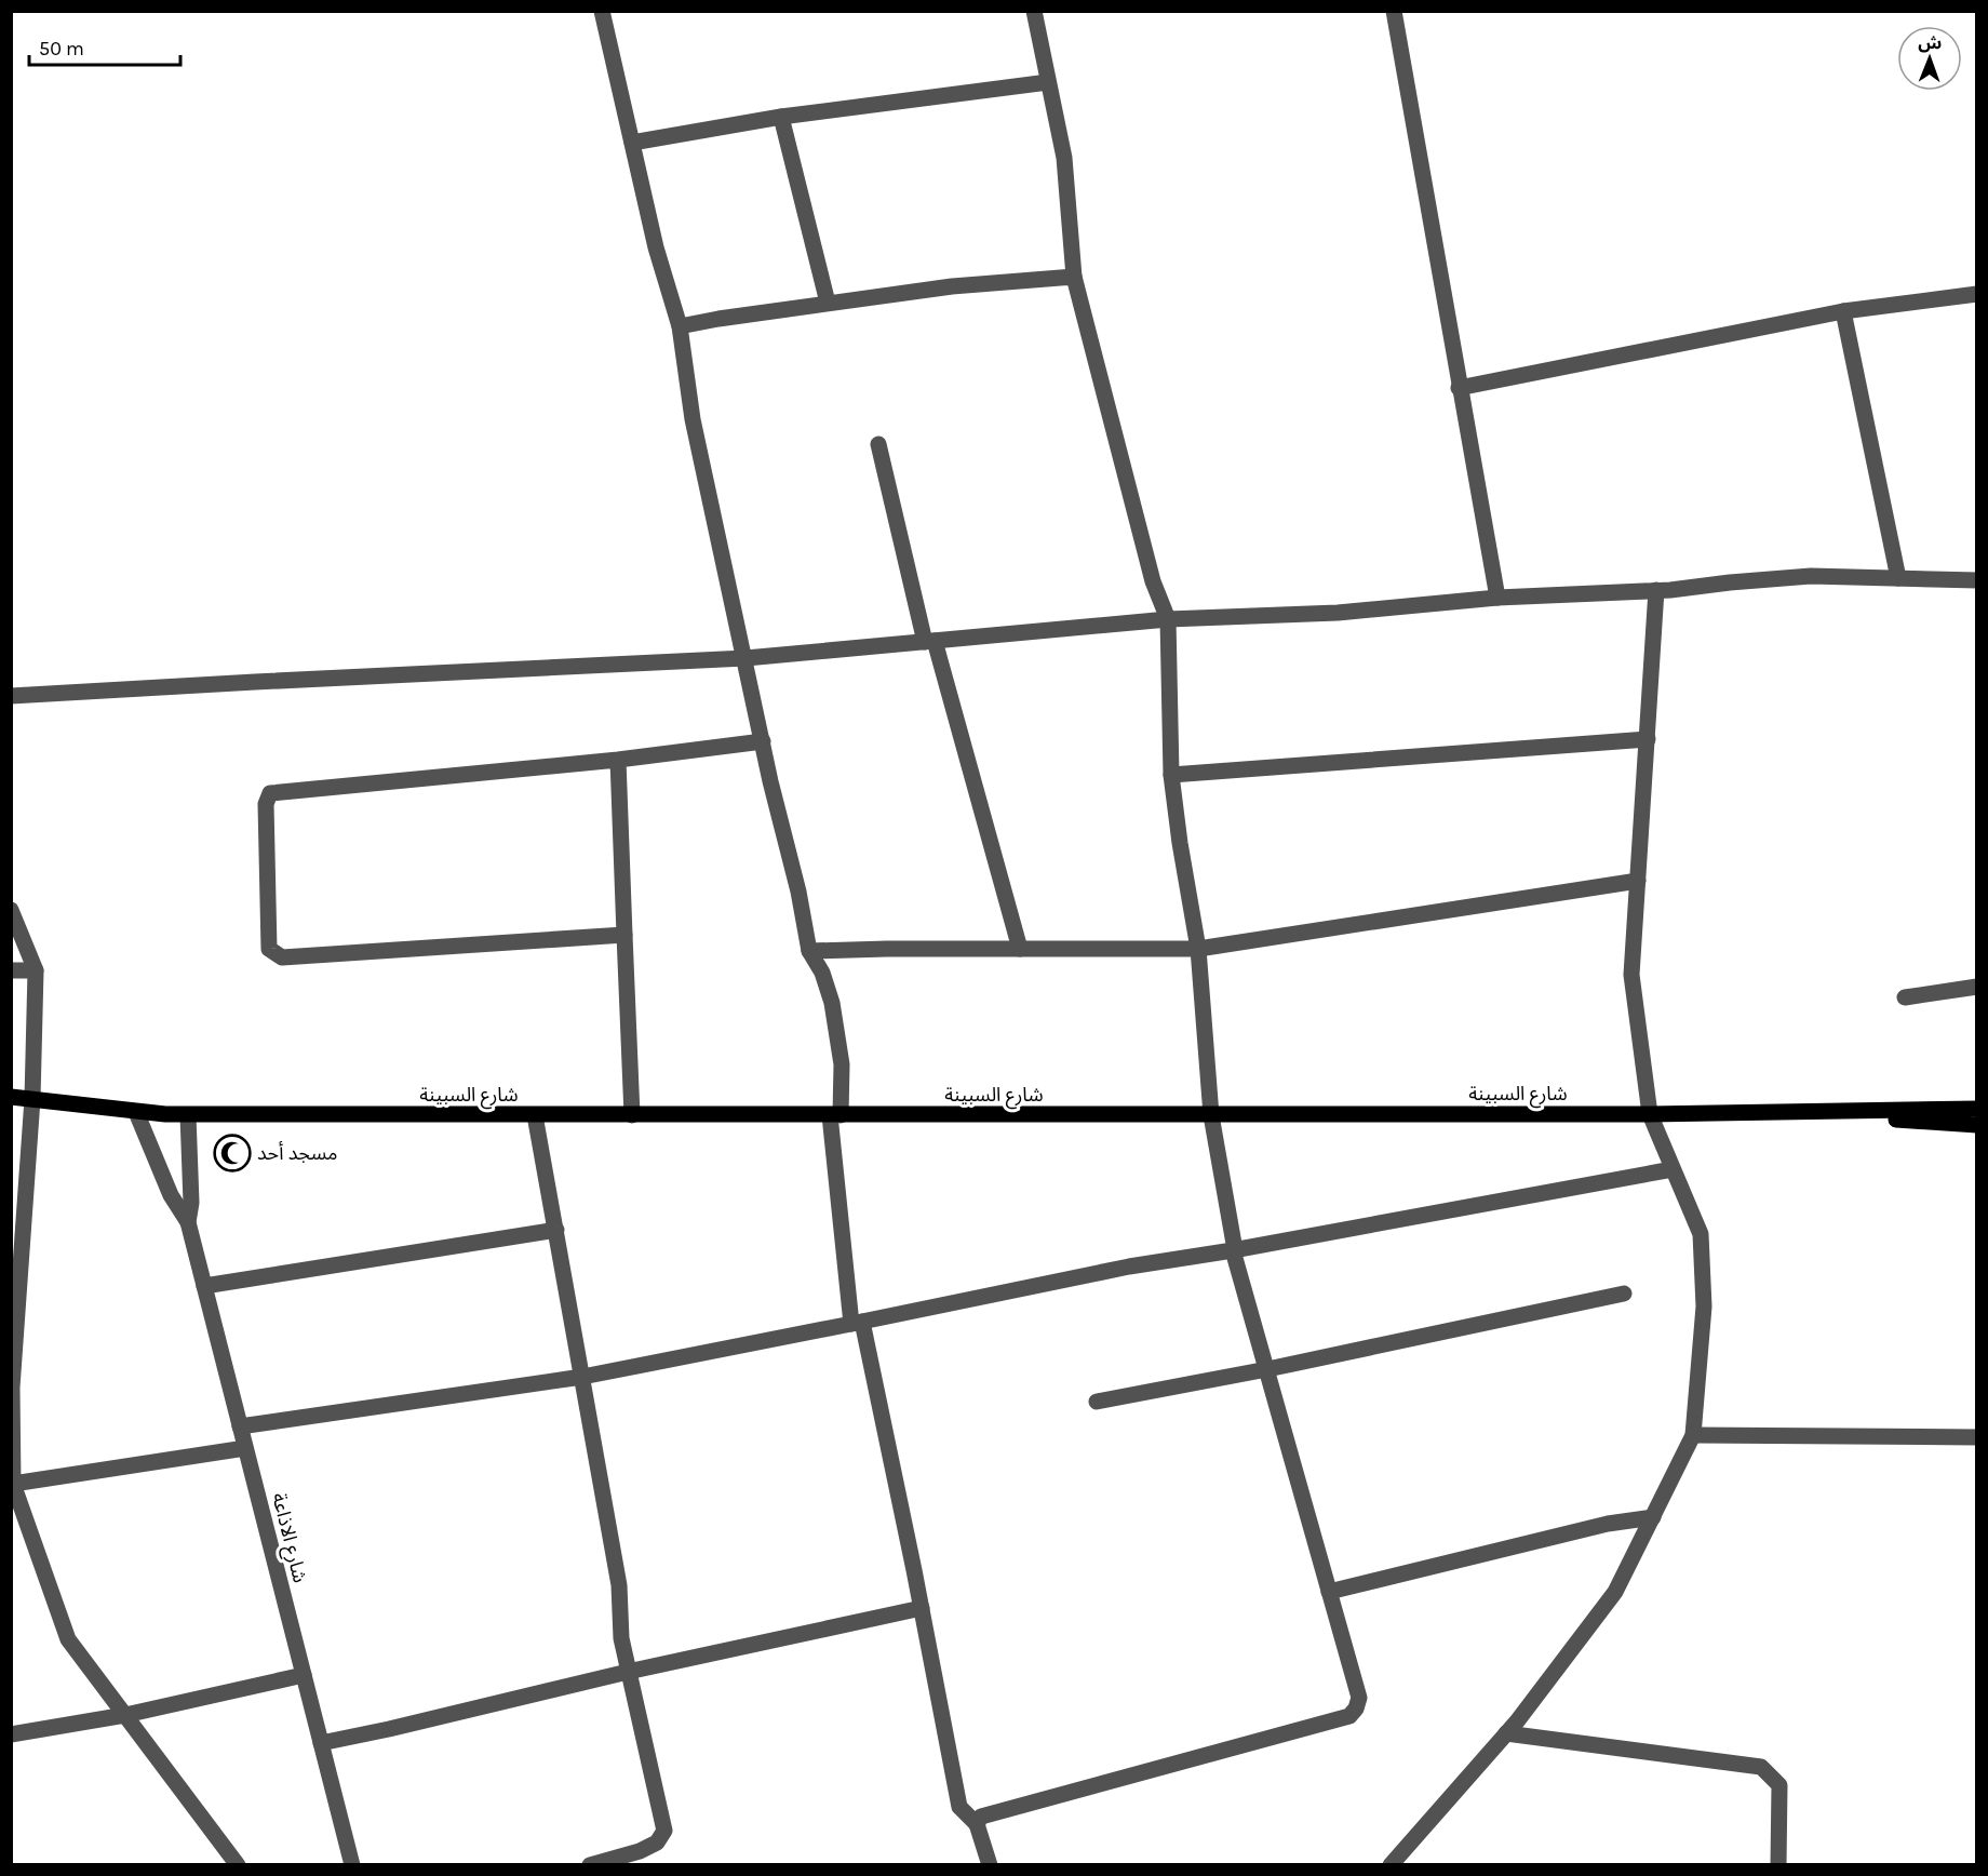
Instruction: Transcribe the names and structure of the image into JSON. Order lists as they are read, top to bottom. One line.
{"streets":{"main road":["شارع السبينة"],"street":["شارع الاذاعة"]},"crossings":[["شارع السبينة","شارع الاذاعة"]],"places":{"mosque":["مسجد أحد"]},"scale_bar":"50 m","north":"top"}
